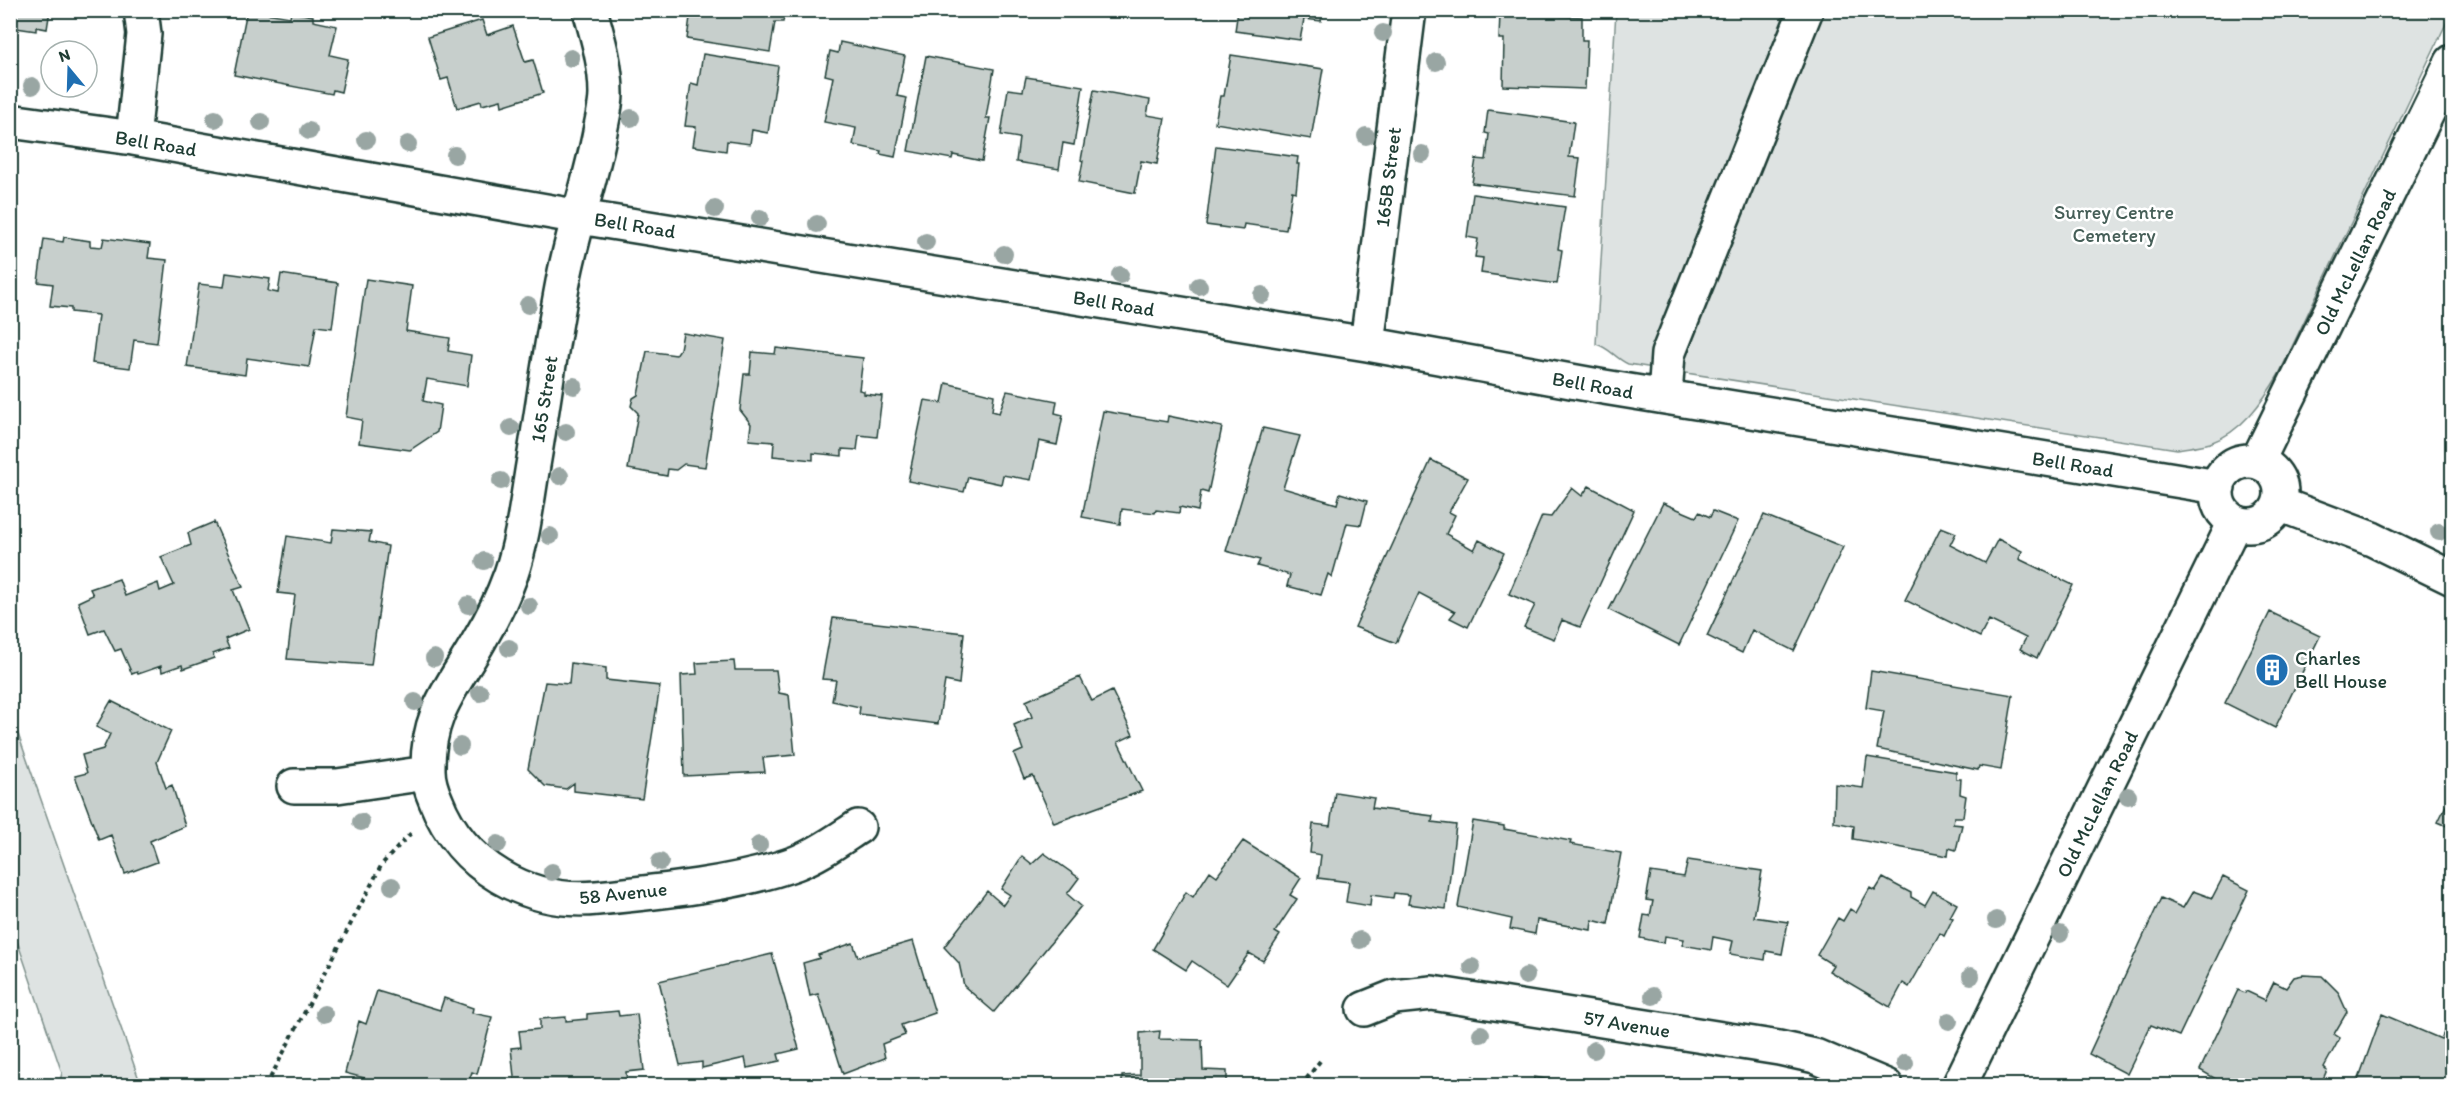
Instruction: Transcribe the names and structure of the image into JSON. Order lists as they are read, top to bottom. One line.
{"streets":{"street":["Bell Road","165B Street","Old McLellan Road","165 Street","58 Avenue","57 Avenue"]},"crossings":[["Bell Road","165B Street"],["Bell Road","Old McLellan Road"],["Bell Road","165 Street"],["165 Street","58 Avenue"]],"parks":["Surrey Centre Cemetery"],"places":{"building":["Charles Bell House"]},"north":"top"}
